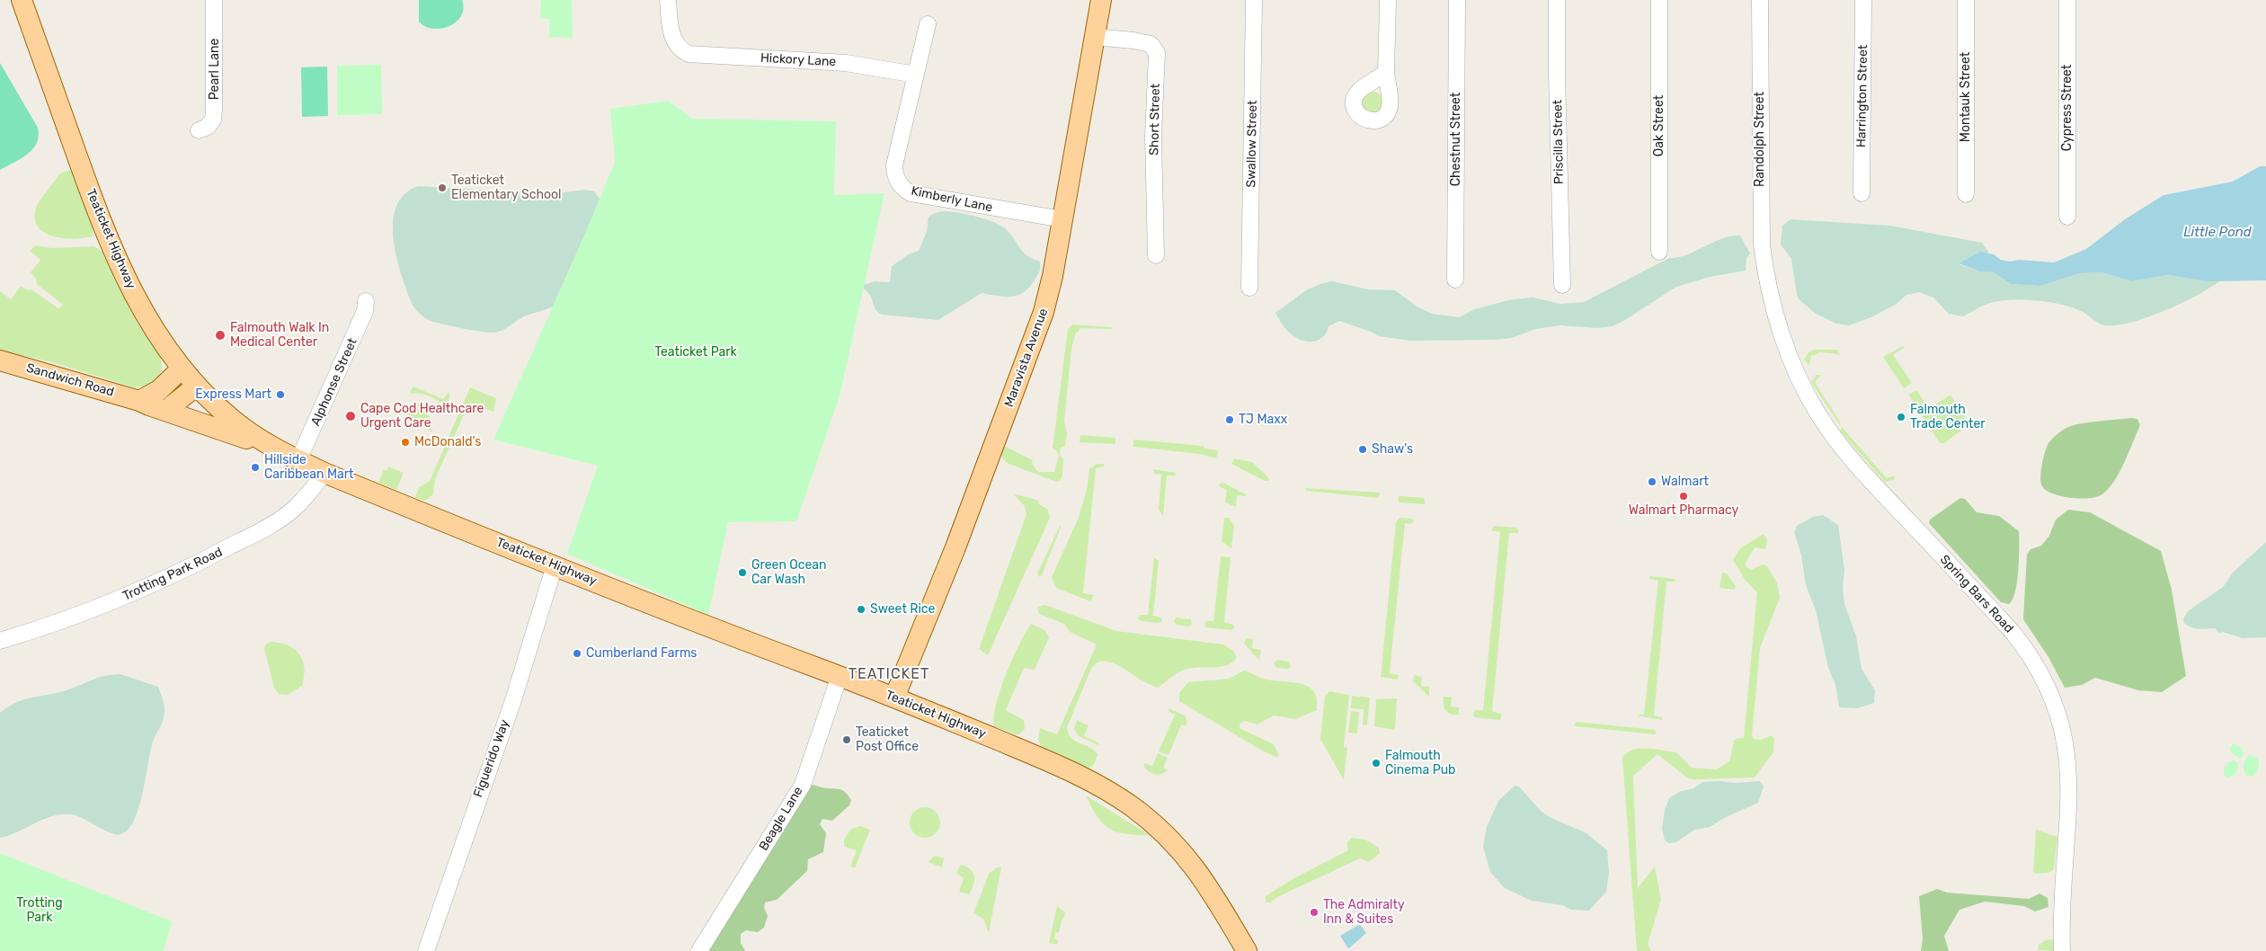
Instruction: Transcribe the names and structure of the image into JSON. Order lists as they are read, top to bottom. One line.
{"streets":{"main road":["Teaticket Highway","Maravista Avenue","Sandwich Road"],"street":["Hickory Lane","Pearl Lane","Harrington Street","Montauk Street","Cypress Street","Short Street","Oak Street","Chestnut Street","Randolph Street","Priscilla Street","Swallow Street","Kimberly Lane","Alphonse Street","Trotting Park Road","Spring Bars Road","Figuerido Way","Beagle Lane"]},"crossings":[["Hickory Lane","Kimberly Lane"],["Short Street","Maravista Avenue"],["Randolph Street","Spring Bars Road"],["Kimberly Lane","Maravista Avenue"],["Teaticket Highway","Maravista Avenue"],["Teaticket Highway","Sandwich Road"],["Teaticket Highway","Alphonse Street"],["Teaticket Highway","Trotting Park Road"],["Teaticket Highway","Figuerido Way"],["Teaticket Highway","Beagle Lane"]],"districts":["TEATICKET"],"water":["Little Pond"],"parks":["Teaticket Park","Trotting Park"],"places":["Teaticket Elementary School","Falmouth Walk In Medical Center","Express Mart","Cape Cod Healthcare Urgent Care","Falmouth Trade Center","TJ Maxx","McDonald's","Shaw's","Hillside Caribbean Mart","Walmart","Walmart Pharmacy","Green Ocean Car Wash","Sweet Rice","Cumberland Farms","Teaticket Post Office","Falmouth Cinema Pub","The Admiralty Inn & Suites"]}
